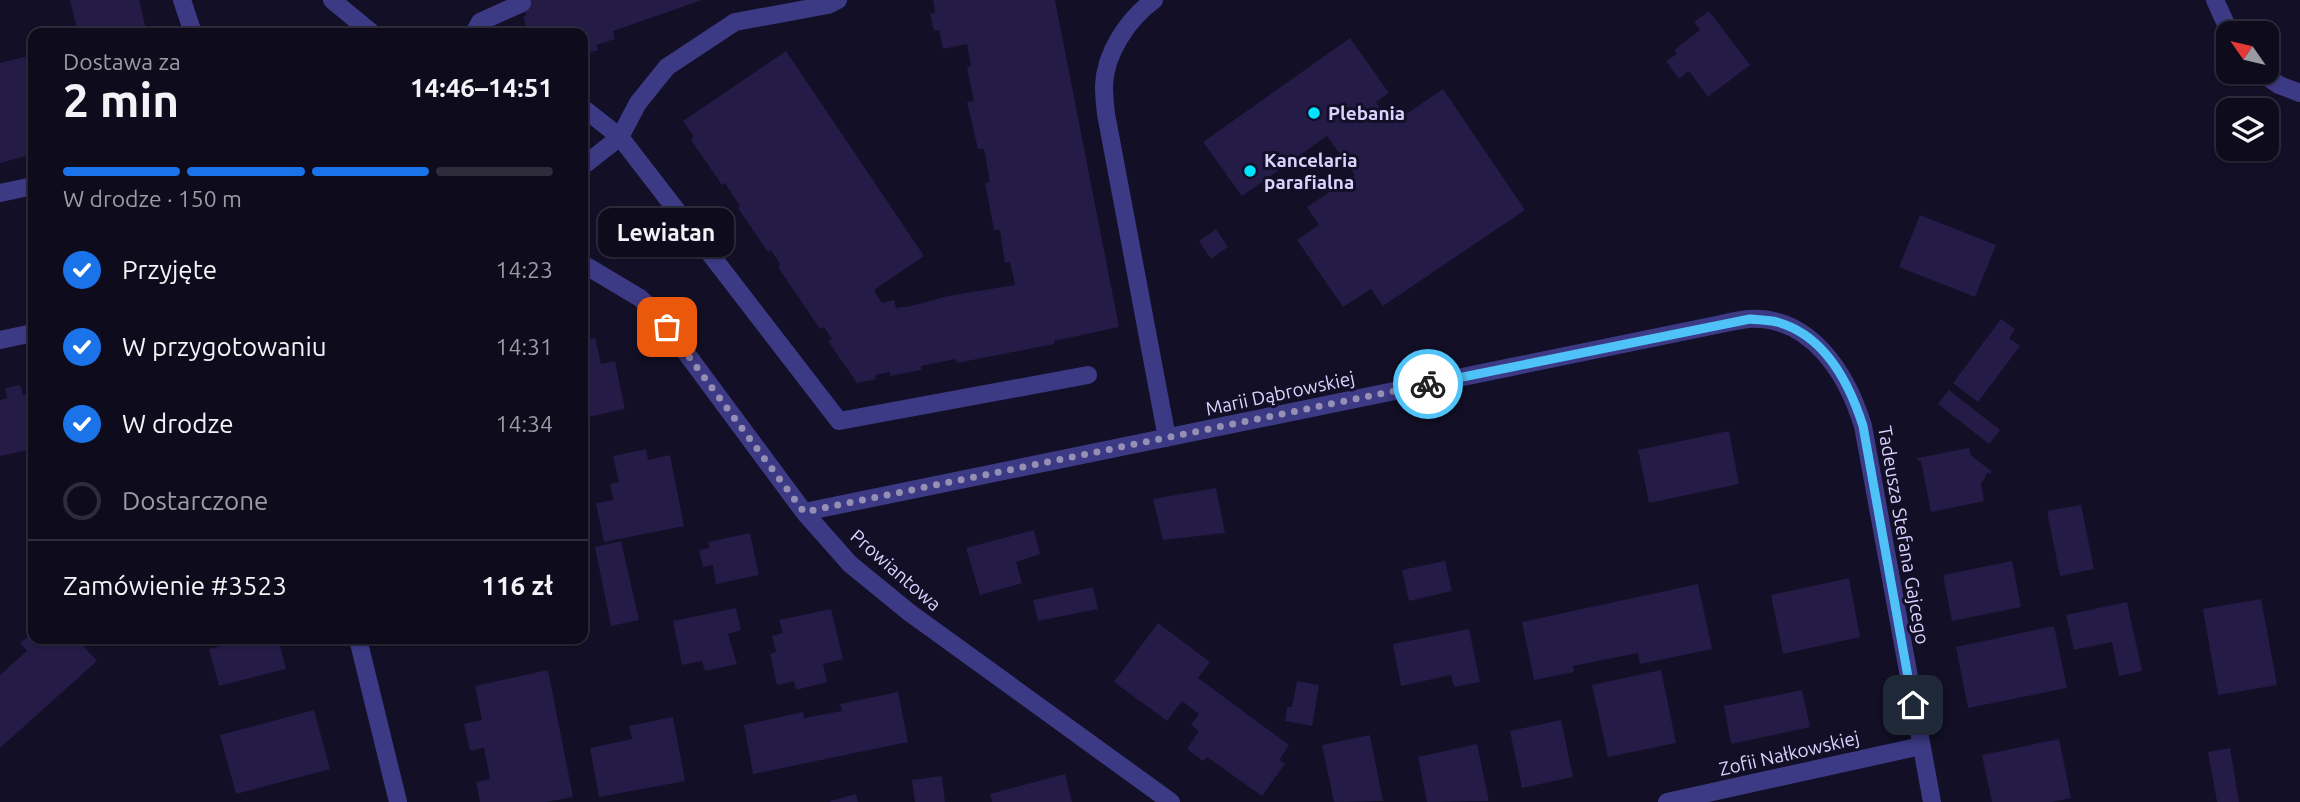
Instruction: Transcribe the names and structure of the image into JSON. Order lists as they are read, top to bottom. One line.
{"streets":{"street":["Marii Dąbrowskiej","Tadeusza Stefana Gajcego","Prowiantowa","Zofii Nałkowskiej"]},"crossings":[["Marii Dąbrowskiej","Tadeusza Stefana Gajcego"],["Marii Dąbrowskiej","Prowiantowa"],["Tadeusza Stefana Gajcego","Zofii Nałkowskiej"]],"places":["Plebania","Kancelaria parafialna","Lewiatan"],"north":"top left","page":{"heading":["2 min","Dostawa za","14:46–14:51"],"panel":["Zamówienie #3523","116 zł"],"bar":"W drodze · 150 m","bubble":"Lewiatan","list":[["Przyjęte","14:23"],["W przygotowaniu","14:31"],["W drodze","14:34"],"Dostarczone"]}}
